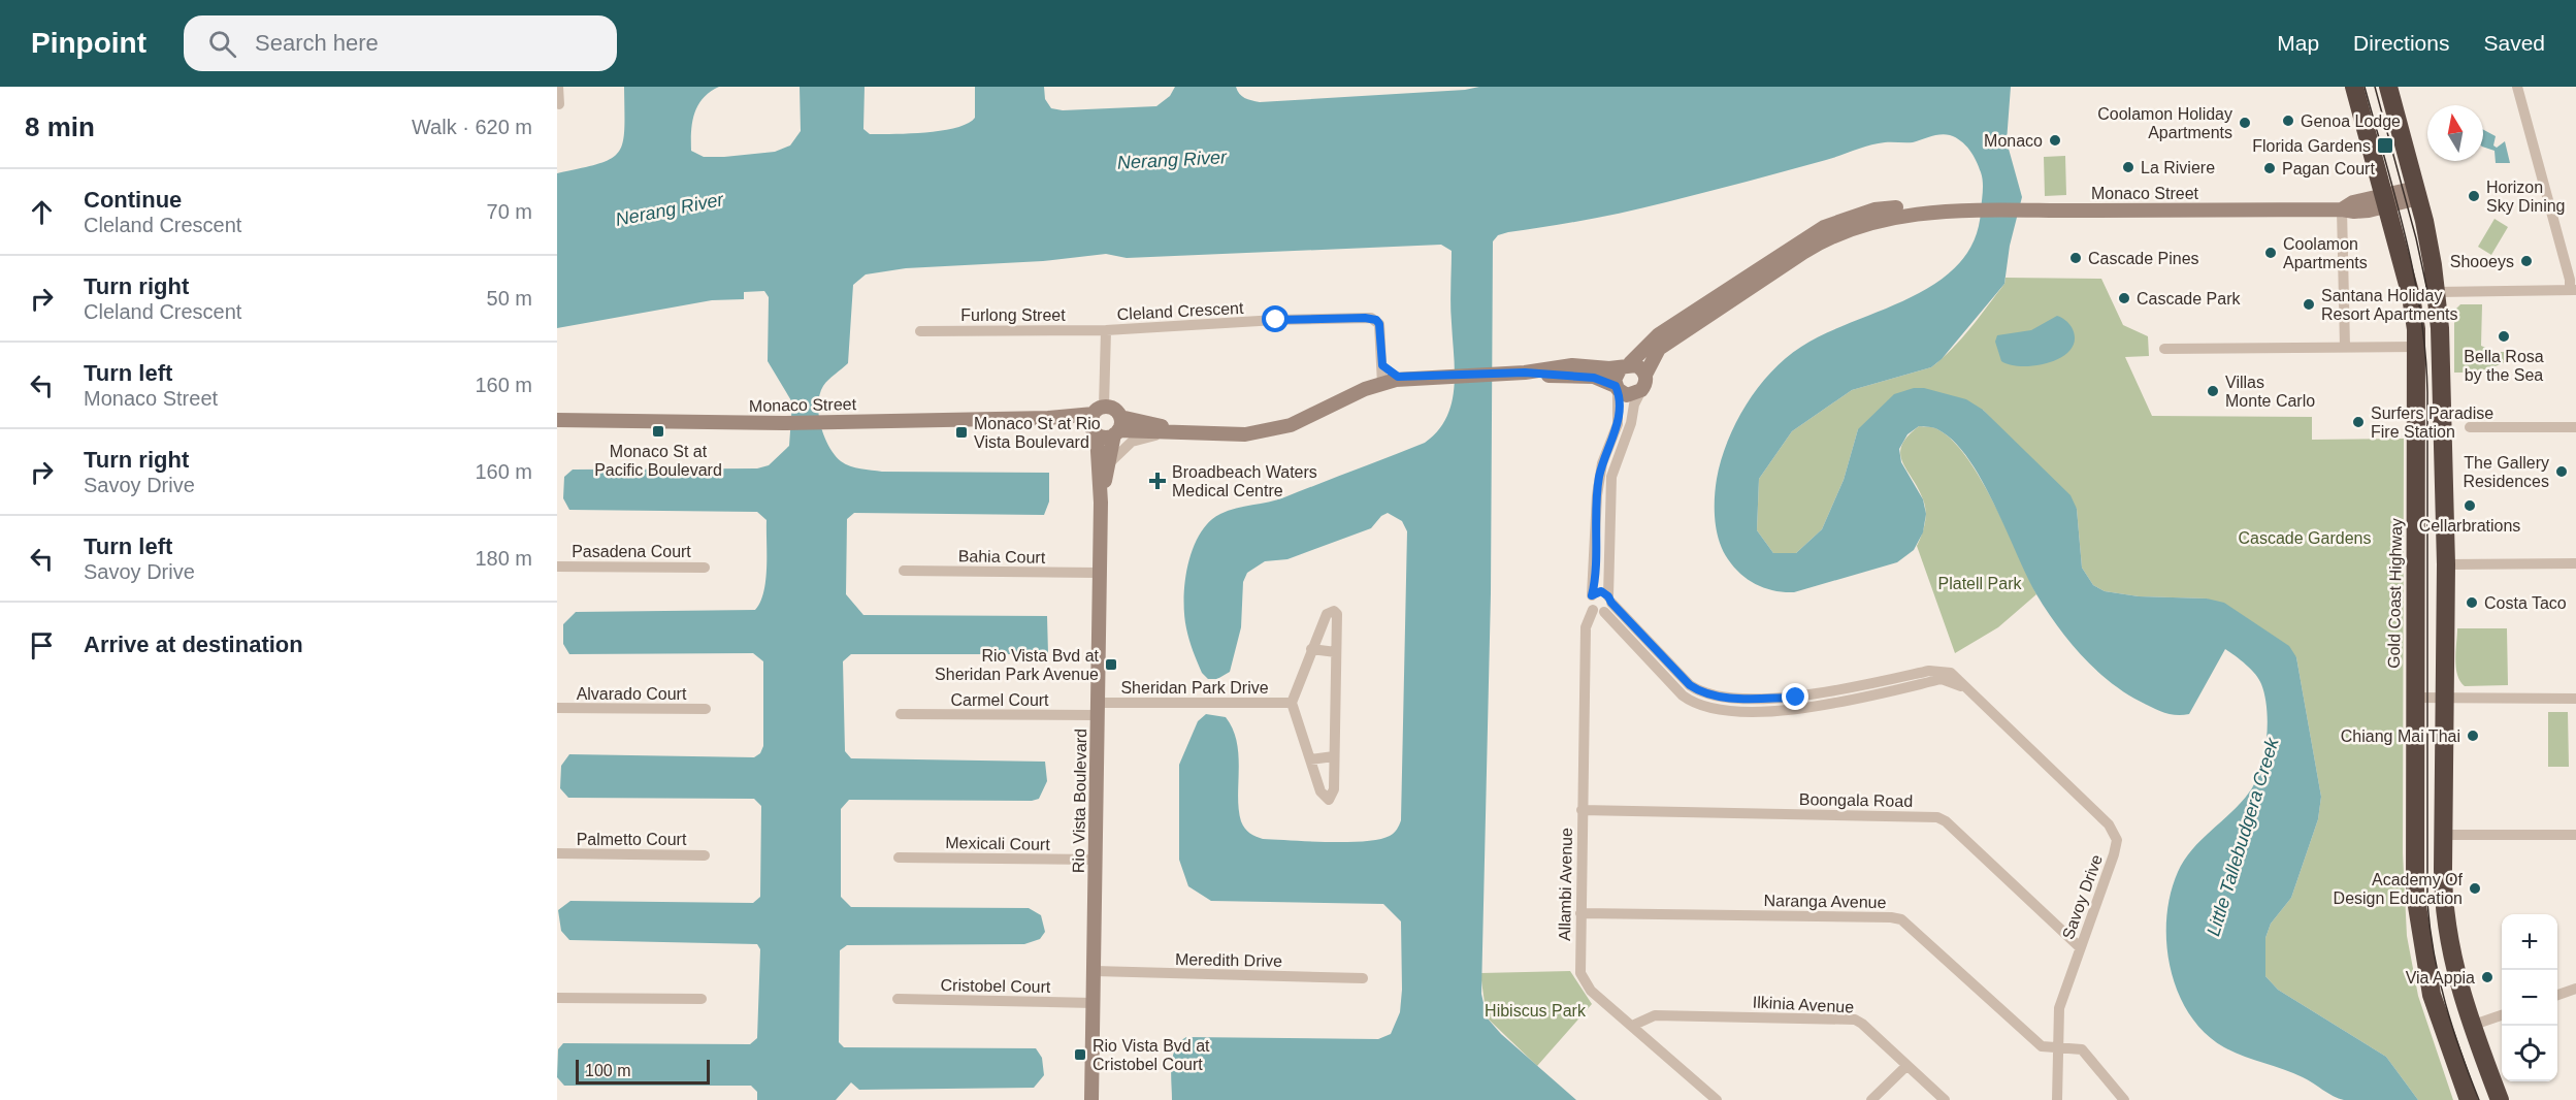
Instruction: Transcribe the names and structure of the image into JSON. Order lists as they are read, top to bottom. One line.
{"streets":{"highway":["Gold Coast Highway"],"street":["Monaco Street","Cleland Crescent","Furlong Street","Pasadena Court","Bahia Court","Sheridan Park Drive","Alvarado Court","Carmel Court","Boongala Road","Rio Vista Boulevard","Palmetto Court","Mexicali Court","Allambi Avenue","Savoy Drive","Naranga Avenue","Meredith Drive","Cristobel Court","Ilkinia Avenue"]},"crossings":[["Monaco Street","Gold Coast Highway"],["Monaco Street","Rio Vista Boulevard"],["Cleland Crescent","Furlong Street"],["Cleland Crescent","Rio Vista Boulevard"],["Furlong Street","Rio Vista Boulevard"],["Bahia Court","Rio Vista Boulevard"],["Sheridan Park Drive","Carmel Court"],["Sheridan Park Drive","Rio Vista Boulevard"],["Carmel Court","Rio Vista Boulevard"],["Boongala Road","Allambi Avenue"],["Boongala Road","Savoy Drive"],["Rio Vista Boulevard","Mexicali Court"],["Rio Vista Boulevard","Meredith Drive"],["Rio Vista Boulevard","Cristobel Court"],["Allambi Avenue","Savoy Drive"],["Allambi Avenue","Naranga Avenue"],["Allambi Avenue","Ilkinia Avenue"],["Savoy Drive","Naranga Avenue"]],"water":["Nerang River","Little Tallebudgera Creek"],"parks":["Cascade Gardens","Platell Park","Hibiscus Park"],"places":{"other":["Genoa Lodge","Coolamon Holiday Apartments","Monaco","La Riviere","Pagan Court","Horizon Sky Dining","Coolamon Apartments","Cascade Pines","Shooeys","Cascade Park","Santana Holiday Resort Apartments","Bella Rosa by the Sea","Villas Monte Carlo","Surfers Paradise Fire Station","The Gallery Residences","Cellarbrations","Costa Taco","Chiang Mai Thai","Academy Of Design Education","Via Appia"],"transit":["Florida Gardens","Monaco St at Pacific Boulevard","Monaco St at Rio Vista Boulevard","Rio Vista Bvd at Sheridan Park Avenue","Rio Vista Bvd at Cristobel Court"],"health":["Broadbeach Waters Medical Centre"]},"scale_bar":"100 m","north":"top","page":{"header":"Pinpoint","search":"Search here","nav":["Map","Directions","Saved"],"heading":["8 min","Walk · 620 m"],"list":[["Continue","Cleland Crescent","70 m"],["Turn right","Cleland Crescent","50 m"],["Turn left","Monaco Street","160 m"],["Turn right","Savoy Drive","160 m"],["Turn left","Savoy Drive","180 m"],"Arrive at destination"],"map_buttons":["+","−"],"scale":"100 m"}}
